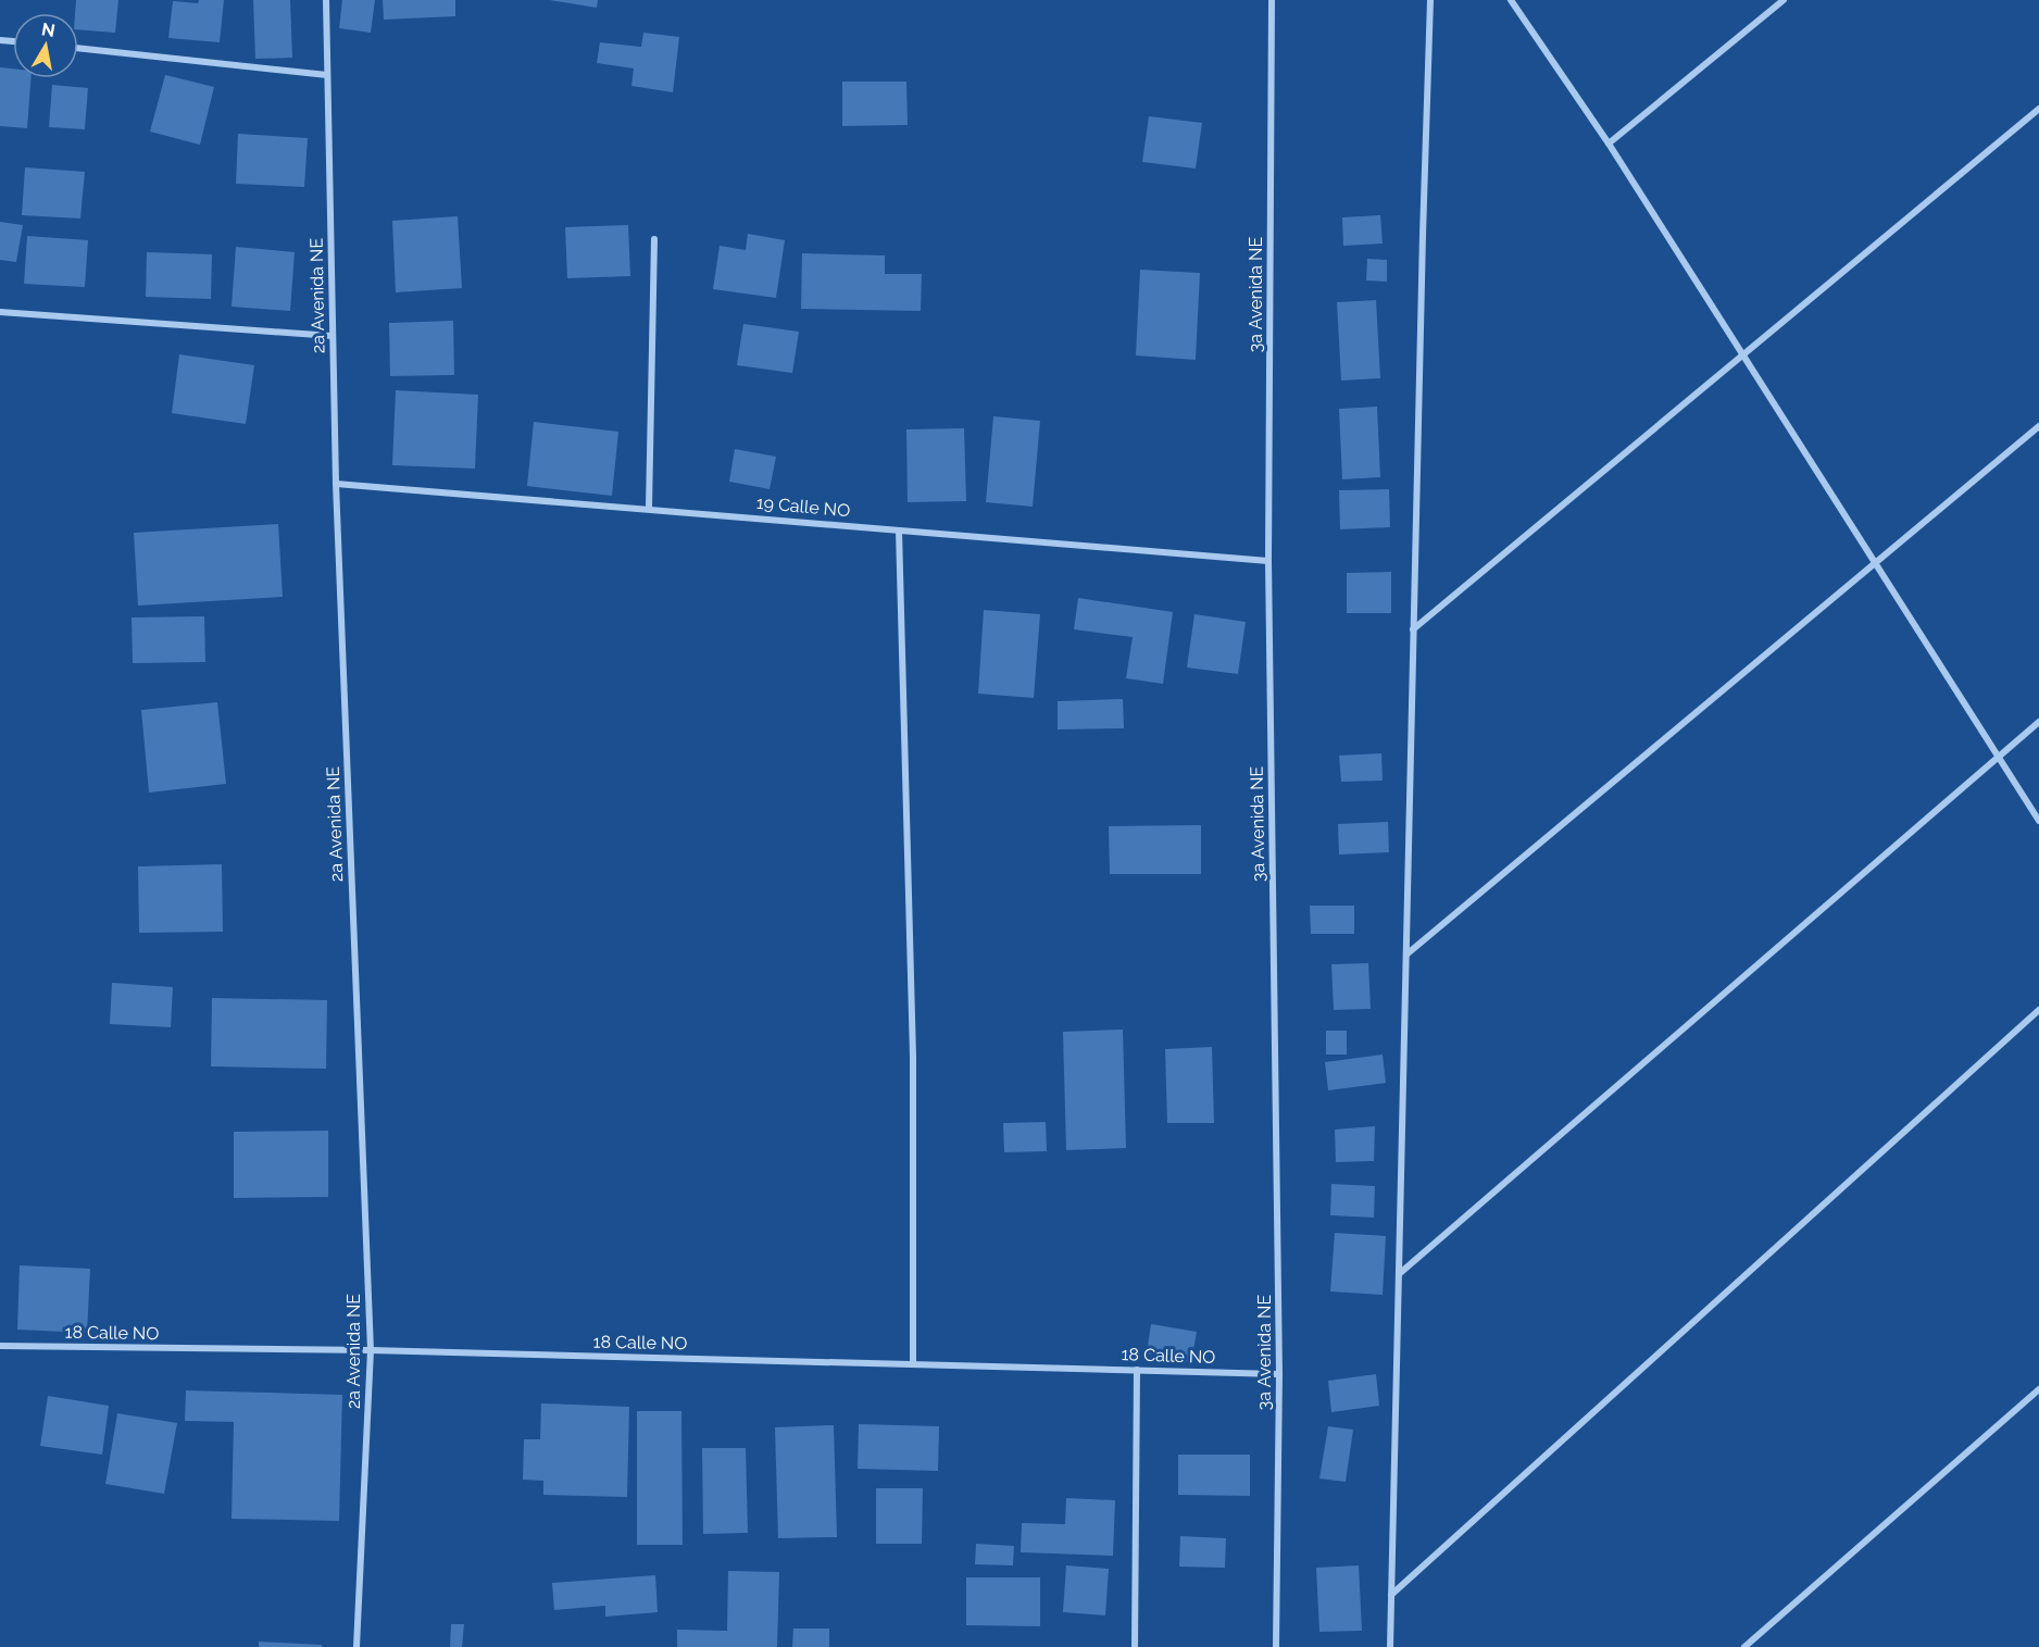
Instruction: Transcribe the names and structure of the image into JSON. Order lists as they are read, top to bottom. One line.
{"streets":{"street":["3a Avenida NE","2a Avenida NE","19 Calle NO","18 Calle NO"]},"crossings":[["3a Avenida NE","19 Calle NO"],["3a Avenida NE","18 Calle NO"],["2a Avenida NE","19 Calle NO"],["2a Avenida NE","18 Calle NO"]],"north":"top"}
